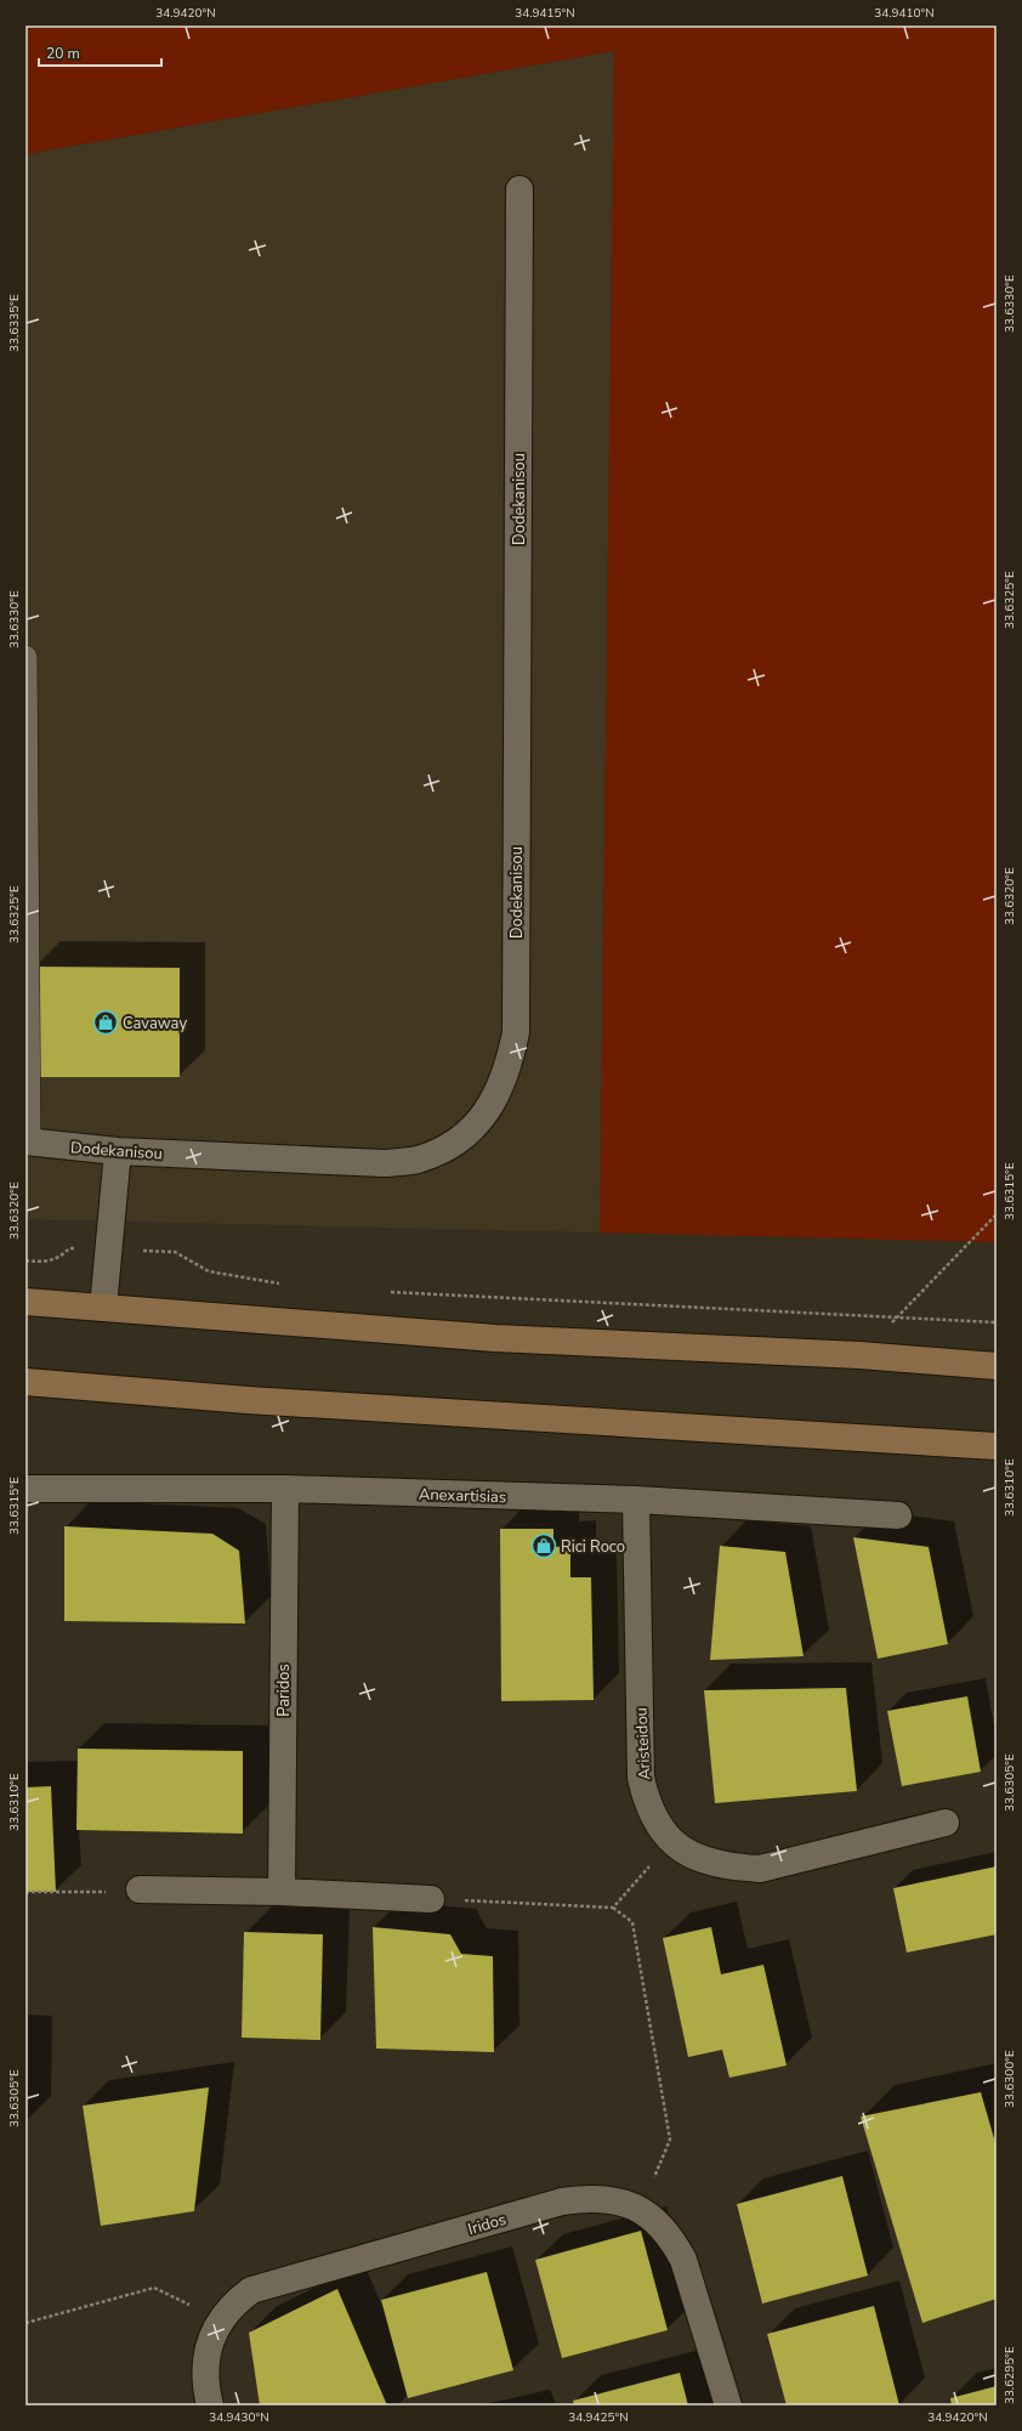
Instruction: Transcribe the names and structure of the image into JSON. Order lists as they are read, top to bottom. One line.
{"streets":{"street":["Dodekanisou","Anexartisias","Paridos","Aristeidou","Iridos"]},"crossings":[["Anexartisias","Paridos"],["Anexartisias","Aristeidou"]],"places":{"shop":["Cavaway","Rici Roco"]},"scale_bar":"20 m","coordinates":["34.9420°N","34.9415°N","34.9410°N","33.6330°E","33.6335°E","33.6325°E","33.6320°E","33.6315°E","33.6310°E","33.6305°E","33.6300°E","33.6295°E","34.9430°N","34.9425°N"]}
